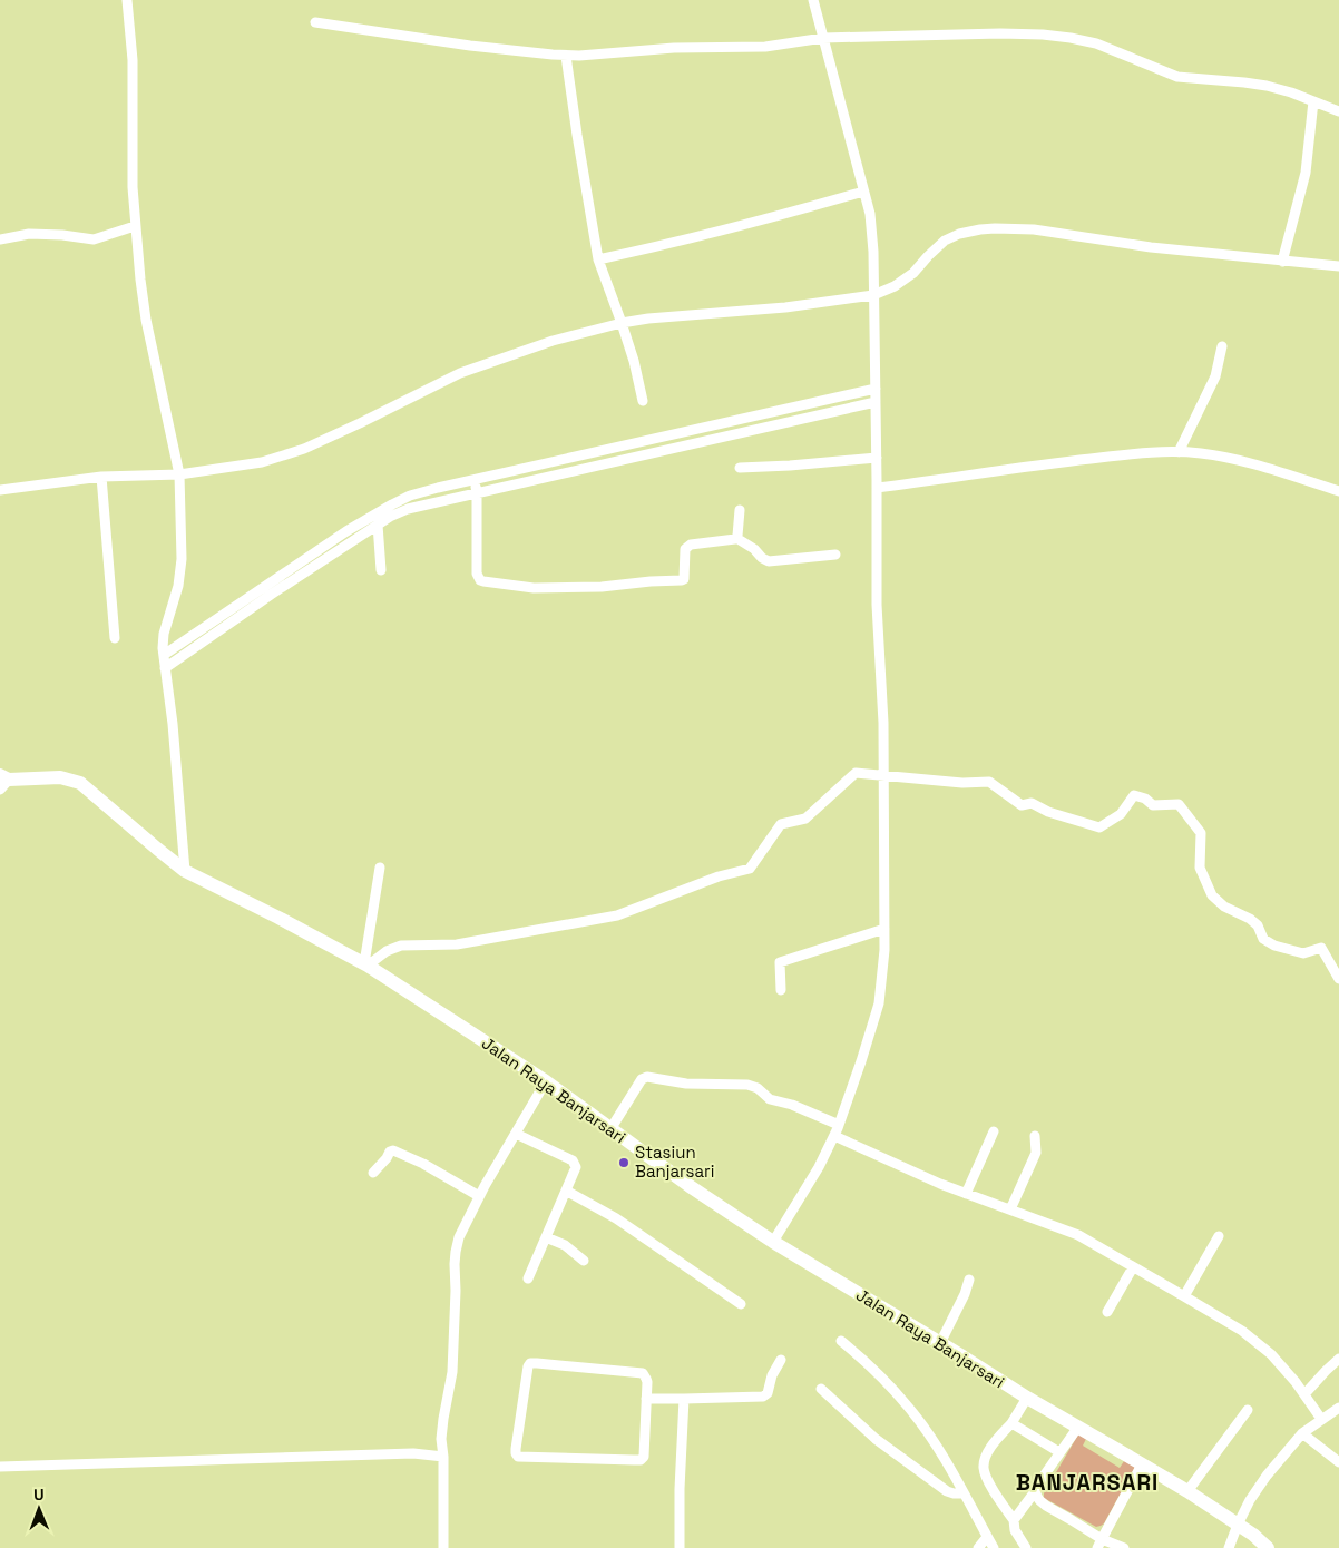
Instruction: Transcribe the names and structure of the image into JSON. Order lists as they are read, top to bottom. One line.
{"streets":{"highway":["Jalan Raya Banjarsari"]},"districts":["BANJARSARI"],"places":["Stasiun Banjarsari"],"north":"top"}
